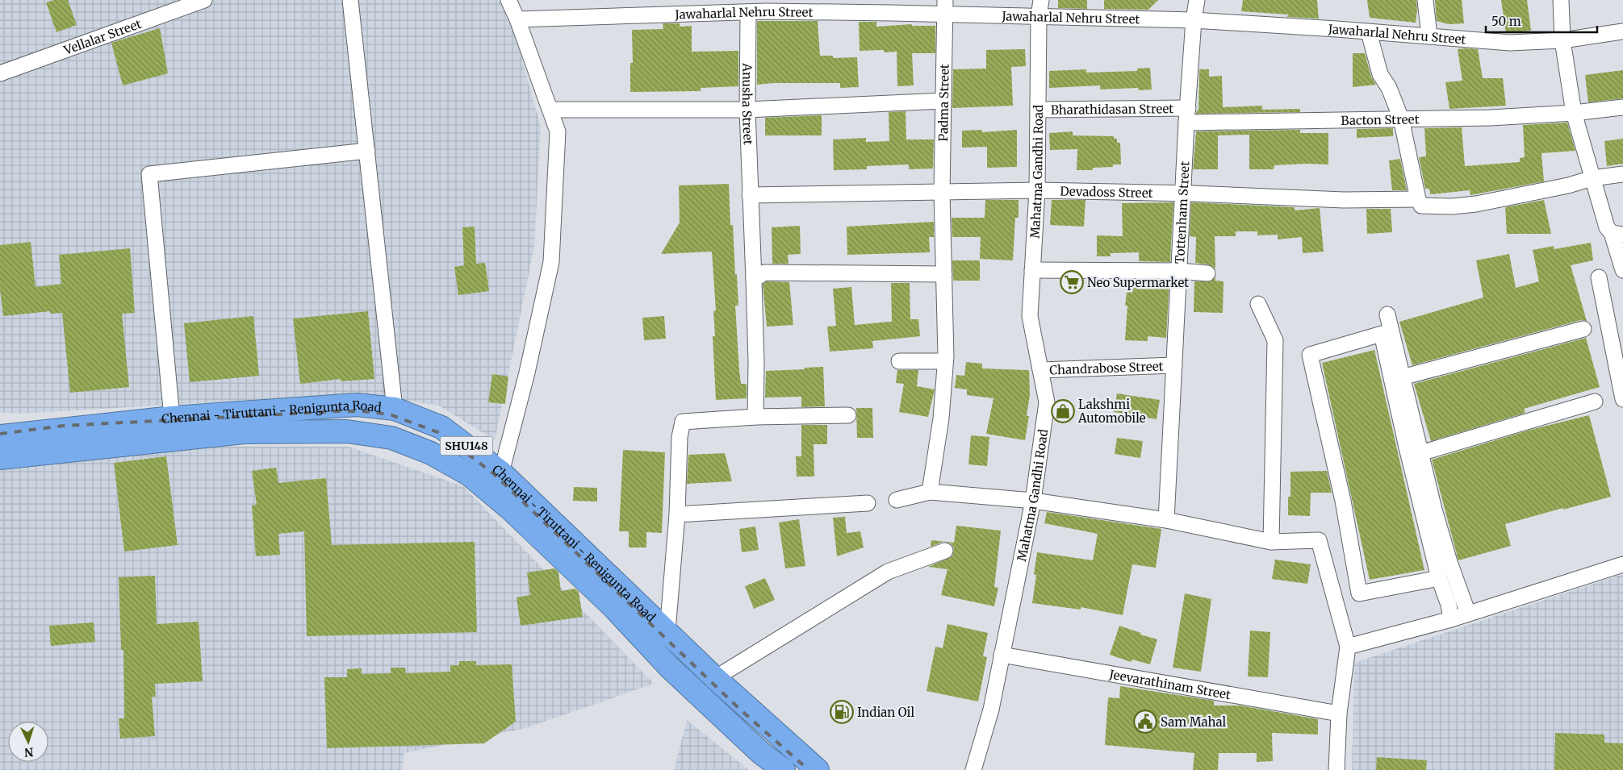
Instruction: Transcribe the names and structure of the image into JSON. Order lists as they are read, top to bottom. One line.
{"streets":{"highway":["Chennai - Tiruttani - Renigunta Road","SHU148"],"street":["Jawaharlal Nehru Street","Vellalar Street","Anusha Street","Padma Street","Bharathidasan Street","Bacton Street","Mahatma Gandhi Road","Devadoss Street","Tottenham Street","Chandrabose Street","Jeevarathinam Street"]},"crossings":[["Jawaharlal Nehru Street","Anusha Street"],["Jawaharlal Nehru Street","Padma Street"],["Jawaharlal Nehru Street","Mahatma Gandhi Road"],["Jawaharlal Nehru Street","Tottenham Street"],["Anusha Street","Devadoss Street"],["Padma Street","Devadoss Street"],["Bharathidasan Street","Bacton Street"],["Bharathidasan Street","Mahatma Gandhi Road"],["Bharathidasan Street","Tottenham Street"],["Bacton Street","Tottenham Street"],["Mahatma Gandhi Road","Devadoss Street"],["Mahatma Gandhi Road","Chandrabose Street"],["Mahatma Gandhi Road","Jeevarathinam Street"],["Devadoss Street","Tottenham Street"],["Tottenham Street","Chandrabose Street"]],"places":{"supermarket":["Neo Supermarket"],"shop":["Lakshmi Automobile"],"fuel station":["Indian Oil"],"public building":["Sam Mahal"]},"scale_bar":"50 m","north":"bottom"}
